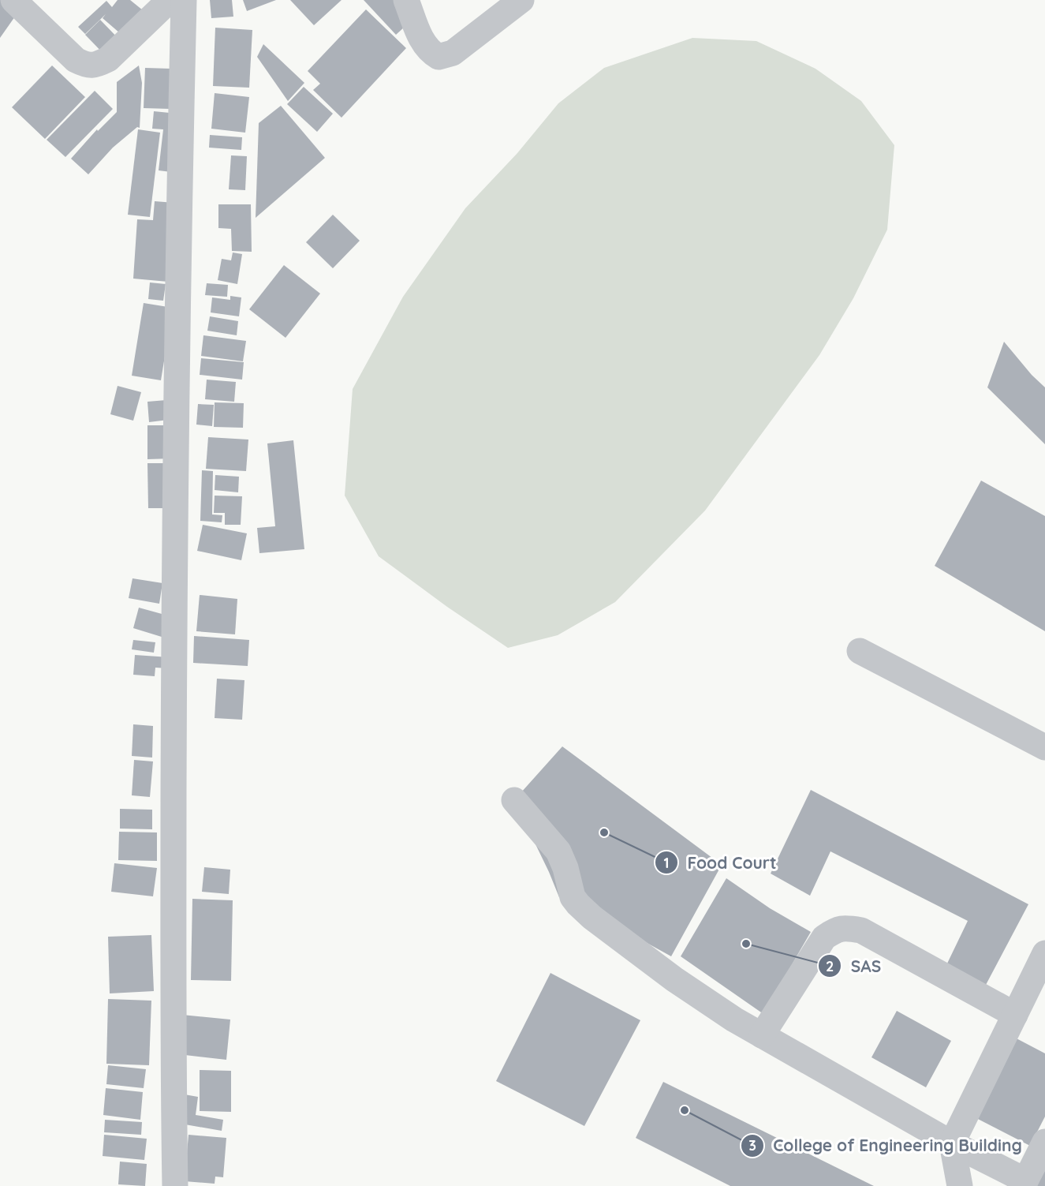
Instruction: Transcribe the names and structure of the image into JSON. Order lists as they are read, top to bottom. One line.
{"places":["Food Court","SAS","College of Engineering Building"]}
